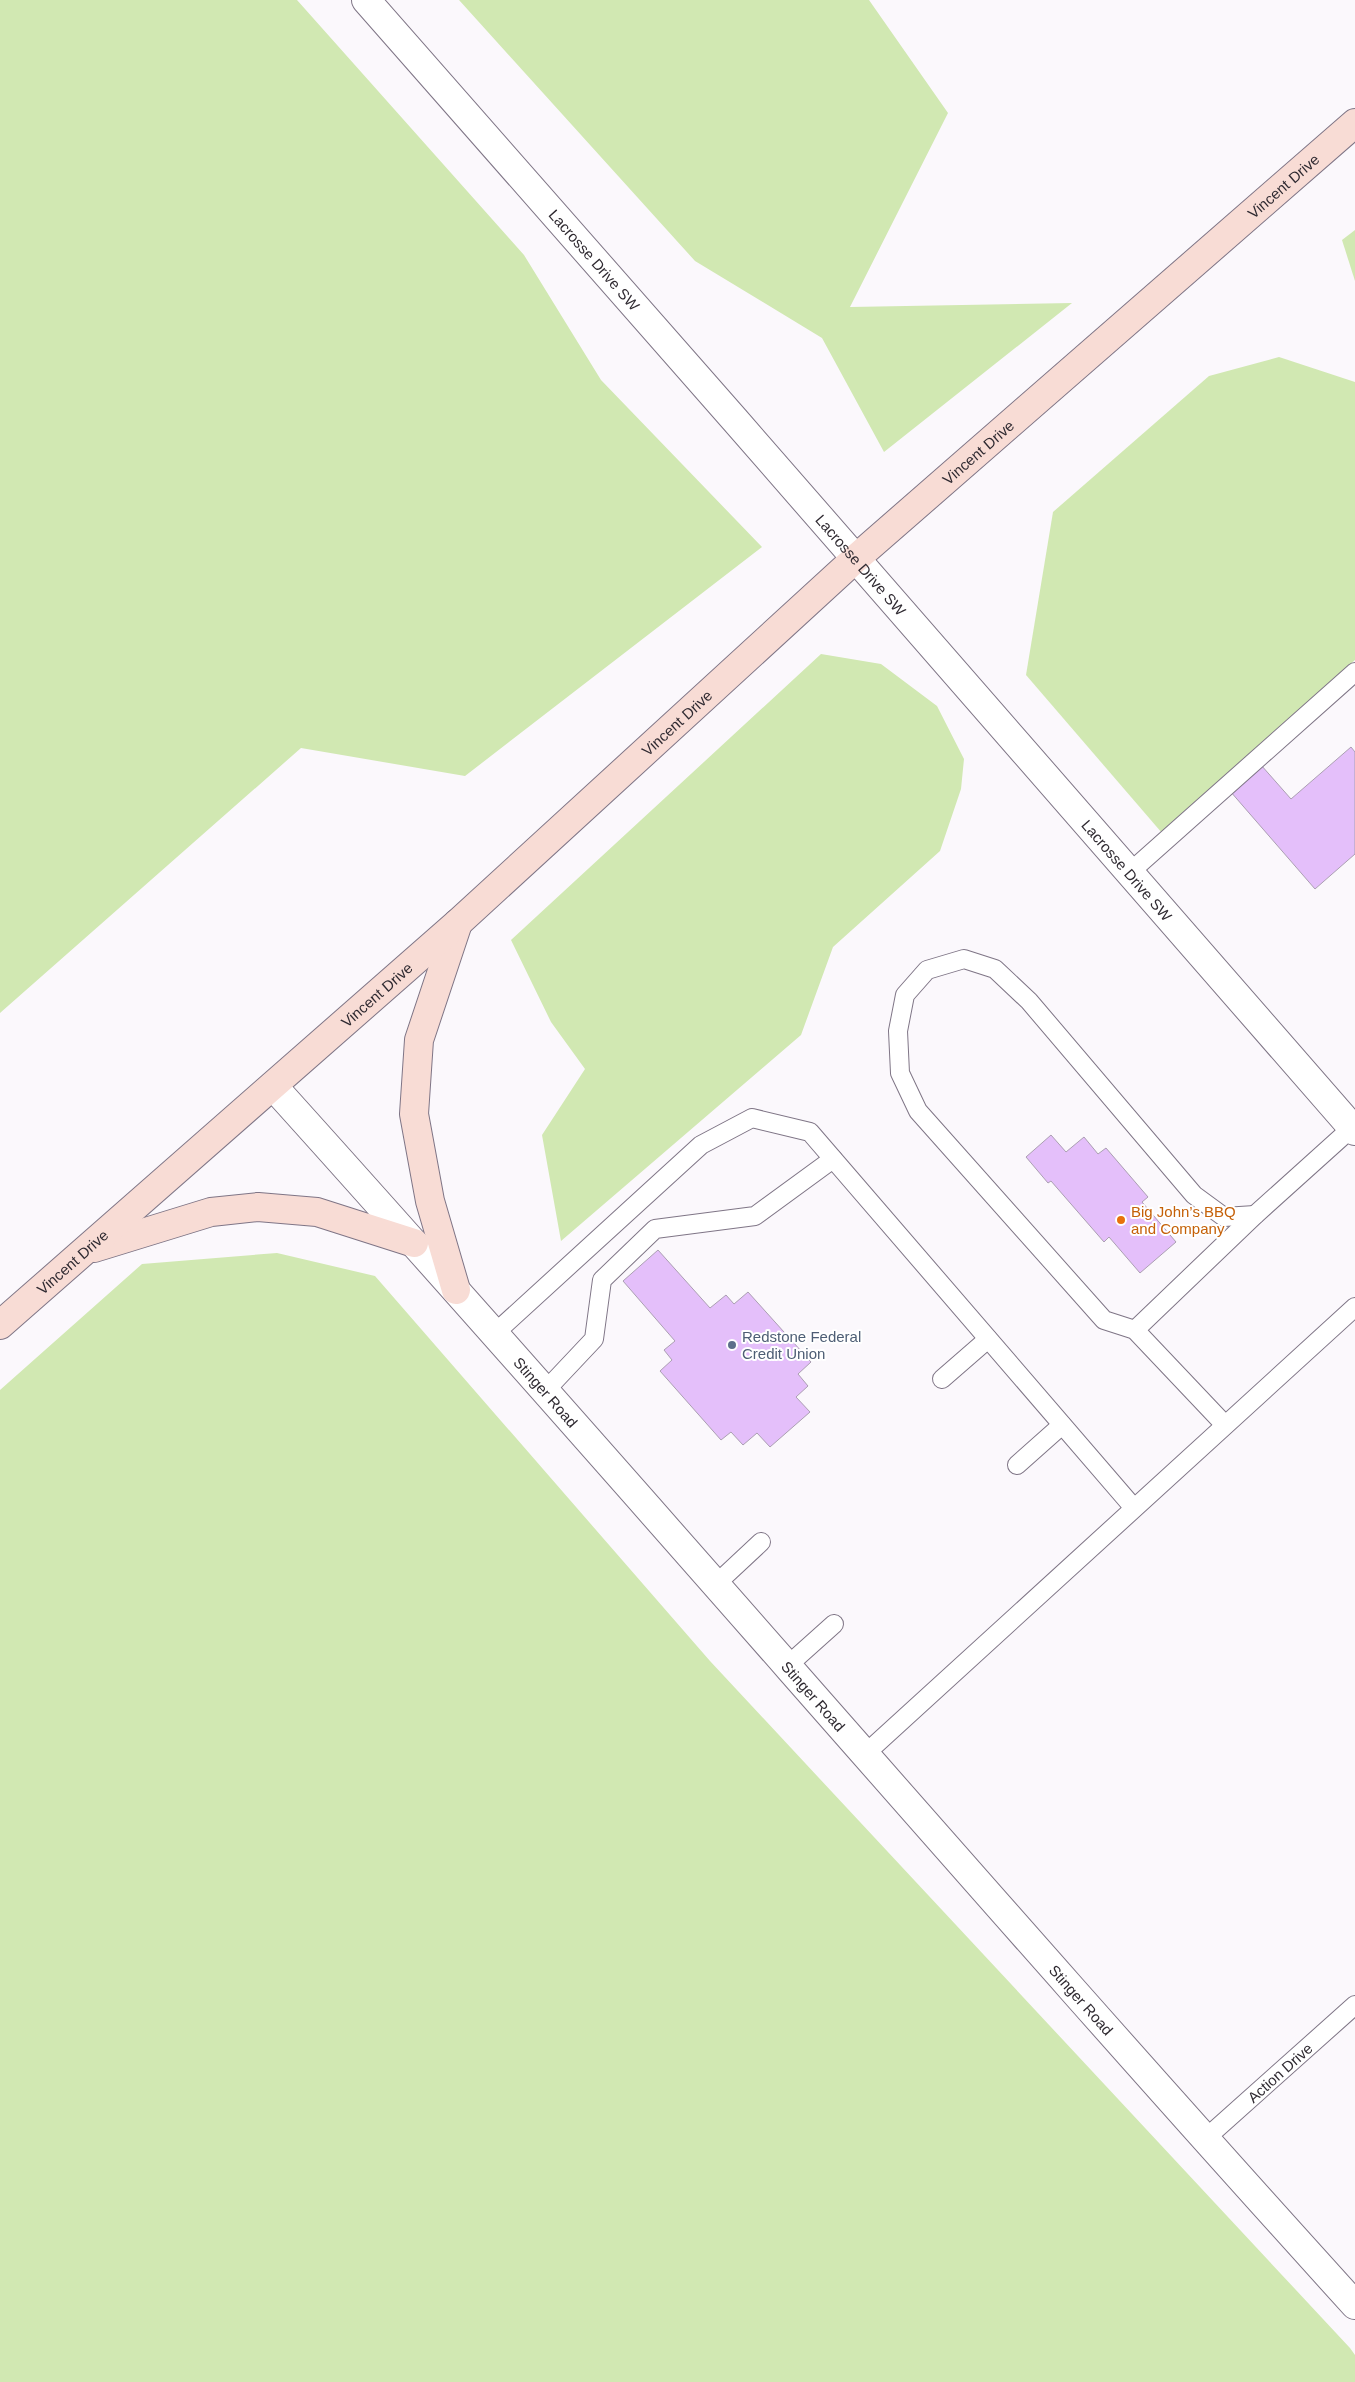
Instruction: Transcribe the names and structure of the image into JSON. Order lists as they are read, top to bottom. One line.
{"streets":{"street":["Vincent Drive","Lacrosse Drive SW","Stinger Road"],"lane":["Action Drive"]},"crossings":[["Vincent Drive","Lacrosse Drive SW"],["Vincent Drive","Stinger Road"],["Stinger Road","Action Drive"]],"places":["Big John’s BBQ and Company","Redstone Federal Credit Union"]}
